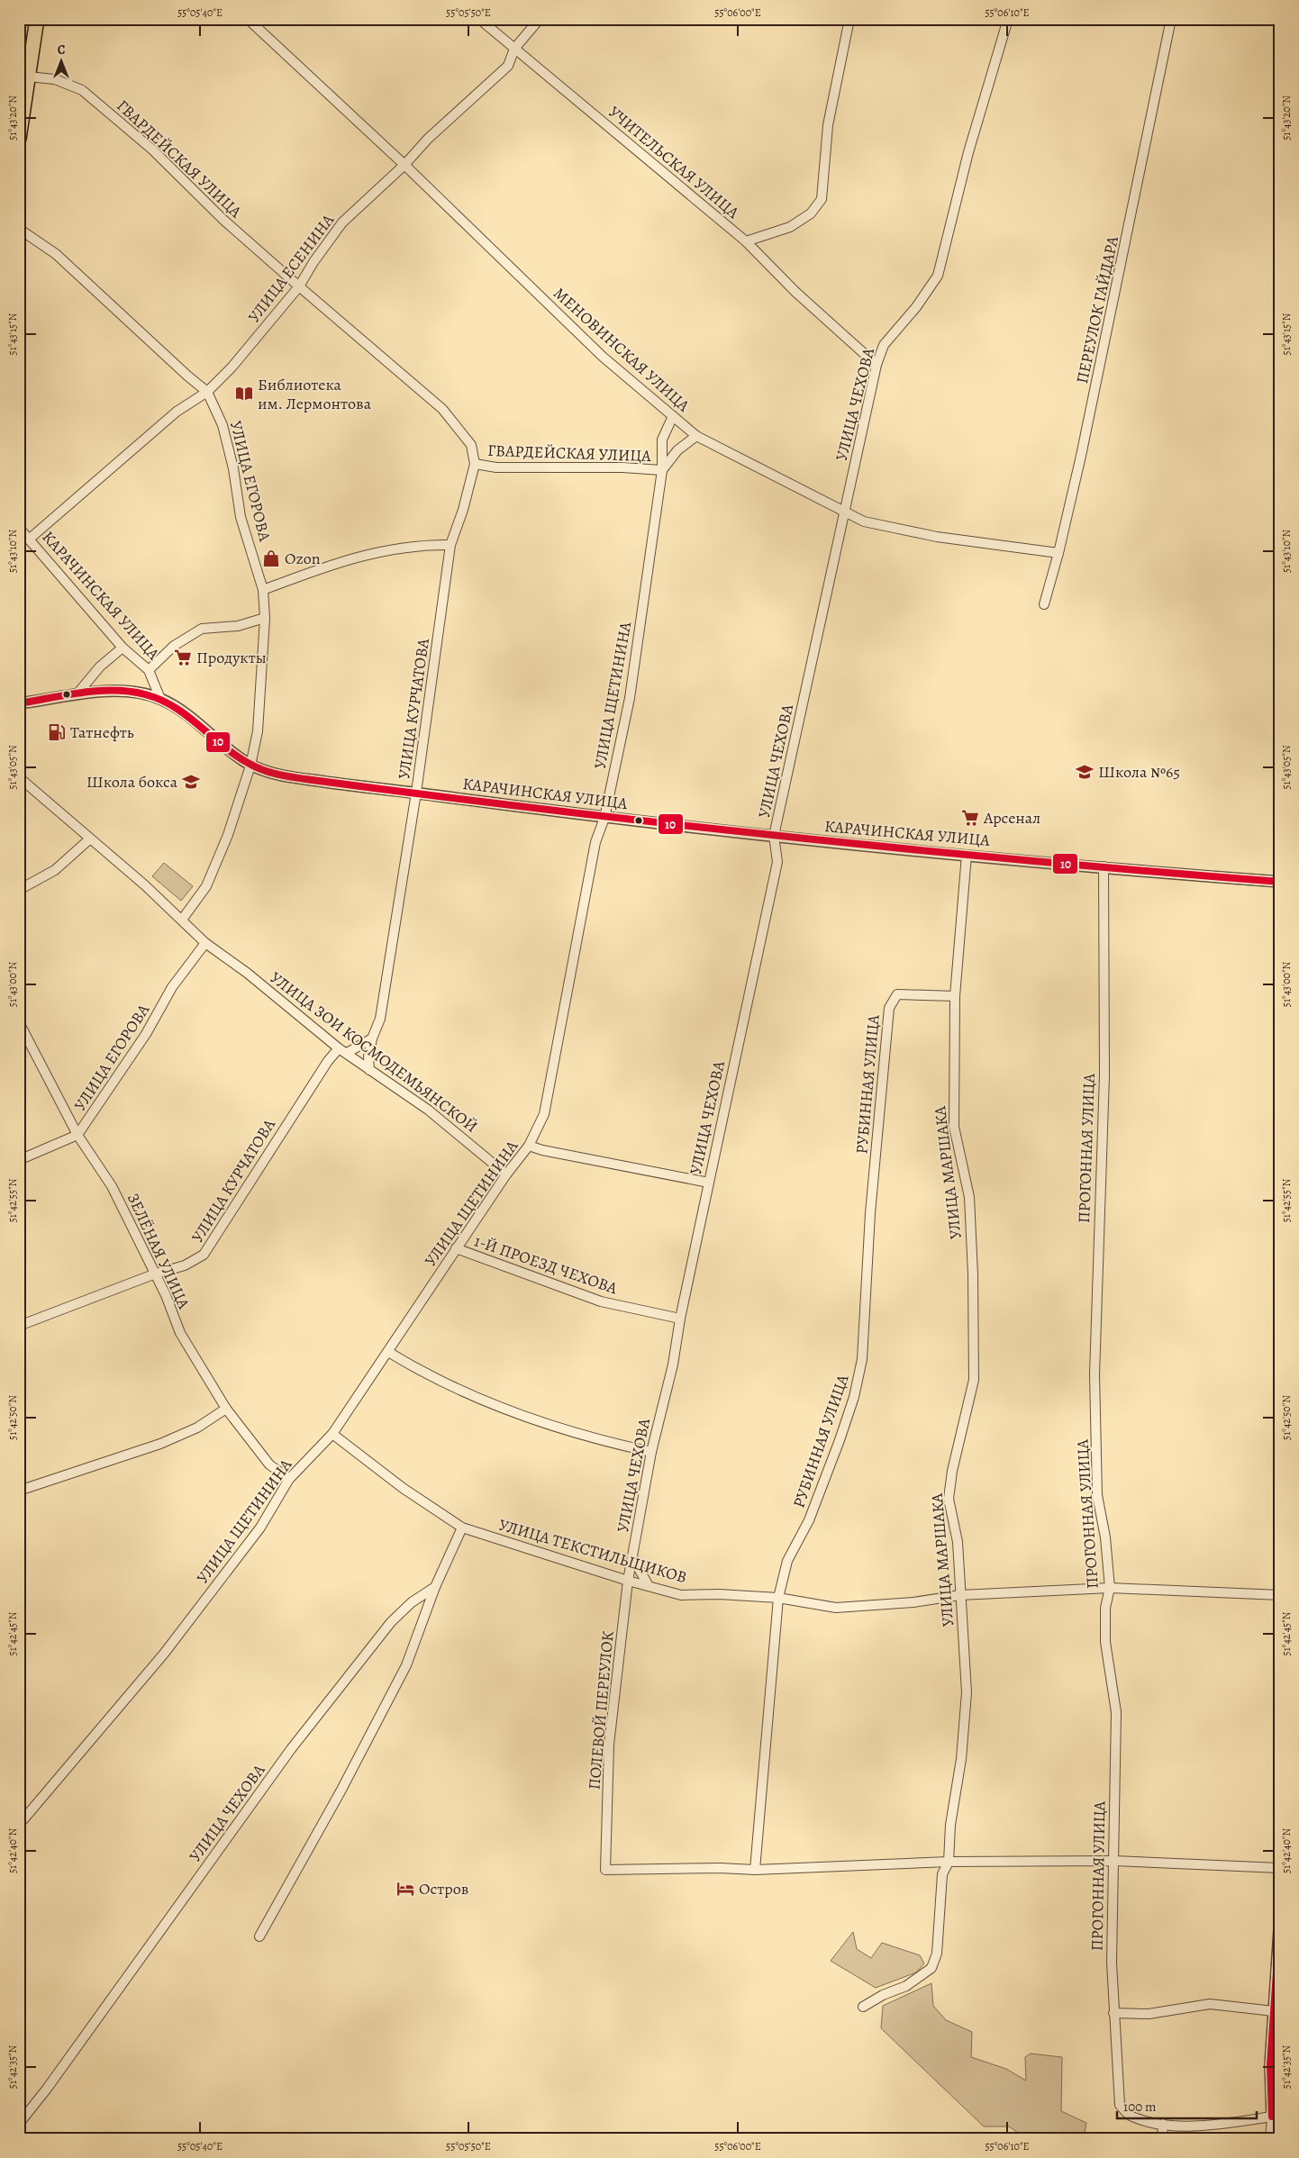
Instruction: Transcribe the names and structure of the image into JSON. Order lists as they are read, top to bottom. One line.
{"streets":{"street":["ГВАРДЕЙСКАЯ УЛИЦА","УЧИТЕЛЬСКАЯ УЛИЦА","УЛИЦА ЕСЕНИНА","ПЕРЕУЛОК ГАЙДАРА","МЕНОВИНСКАЯ УЛИЦА","УЛИЦА ЧЕХОВА","УЛИЦА ЕГОРОВА","КАРАЧИНСКАЯ УЛИЦА","УЛИЦА ЩЕТИНИНА","УЛИЦА КУРЧАТОВА","УЛИЦА ЗОИ КОСМОДЕМЬЯНСКОЙ","РУБИННАЯ УЛИЦА","ПРОГОННАЯ УЛИЦА","УЛИЦА МАРШАКА","ЗЕЛЁНАЯ УЛИЦА","1-Й ПРОЕЗД ЧЕХОВА","УЛИЦА ТЕКСТИЛЬЩИКОВ","ПОЛЕВОЙ ПЕРЕУЛОК"]},"crossings":[["ГВАРДЕЙСКАЯ УЛИЦА","УЛИЦА ЕСЕНИНА"],["ГВАРДЕЙСКАЯ УЛИЦА","УЛИЦА ЩЕТИНИНА"],["ГВАРДЕЙСКАЯ УЛИЦА","УЛИЦА КУРЧАТОВА"],["УЧИТЕЛЬСКАЯ УЛИЦА","УЛИЦА ЕСЕНИНА"],["УЧИТЕЛЬСКАЯ УЛИЦА","УЛИЦА ЧЕХОВА"],["УЛИЦА ЕСЕНИНА","МЕНОВИНСКАЯ УЛИЦА"],["УЛИЦА ЕСЕНИНА","УЛИЦА ЕГОРОВА"],["УЛИЦА ЕСЕНИНА","КАРАЧИНСКАЯ УЛИЦА"],["ПЕРЕУЛОК ГАЙДАРА","МЕНОВИНСКАЯ УЛИЦА"],["МЕНОВИНСКАЯ УЛИЦА","УЛИЦА ЧЕХОВА"],["МЕНОВИНСКАЯ УЛИЦА","УЛИЦА ЩЕТИНИНА"],["УЛИЦА ЧЕХОВА","КАРАЧИНСКАЯ УЛИЦА"],["УЛИЦА ЧЕХОВА","1-Й ПРОЕЗД ЧЕХОВА"],["УЛИЦА ЧЕХОВА","УЛИЦА ТЕКСТИЛЬЩИКОВ"],["УЛИЦА ЧЕХОВА","ПОЛЕВОЙ ПЕРЕУЛОК"],["УЛИЦА ЕГОРОВА","КАРАЧИНСКАЯ УЛИЦА"],["УЛИЦА ЕГОРОВА","УЛИЦА ЗОИ КОСМОДЕМЬЯНСКОЙ"],["УЛИЦА ЕГОРОВА","ЗЕЛЁНАЯ УЛИЦА"],["КАРАЧИНСКАЯ УЛИЦА","УЛИЦА ЩЕТИНИНА"],["КАРАЧИНСКАЯ УЛИЦА","УЛИЦА КУРЧАТОВА"],["КАРАЧИНСКАЯ УЛИЦА","ПРОГОННАЯ УЛИЦА"],["КАРАЧИНСКАЯ УЛИЦА","УЛИЦА МАРШАКА"],["УЛИЦА ЩЕТИНИНА","УЛИЦА ЗОИ КОСМОДЕМЬЯНСКОЙ"],["УЛИЦА ЩЕТИНИНА","ЗЕЛЁНАЯ УЛИЦА"],["УЛИЦА ЩЕТИНИНА","1-Й ПРОЕЗД ЧЕХОВА"],["УЛИЦА ЩЕТИНИНА","УЛИЦА ТЕКСТИЛЬЩИКОВ"],["УЛИЦА КУРЧАТОВА","УЛИЦА ЗОИ КОСМОДЕМЬЯНСКОЙ"],["УЛИЦА КУРЧАТОВА","ЗЕЛЁНАЯ УЛИЦА"],["РУБИННАЯ УЛИЦА","УЛИЦА МАРШАКА"],["РУБИННАЯ УЛИЦА","УЛИЦА ТЕКСТИЛЬЩИКОВ"],["РУБИННАЯ УЛИЦА","ПОЛЕВОЙ ПЕРЕУЛОК"],["ПРОГОННАЯ УЛИЦА","УЛИЦА ТЕКСТИЛЬЩИКОВ"],["УЛИЦА МАРШАКА","УЛИЦА ТЕКСТИЛЬЩИКОВ"],["УЛИЦА ТЕКСТИЛЬЩИКОВ","ПОЛЕВОЙ ПЕРЕУЛОК"]],"places":{"library":["Библиотека им. Лермонтова"],"shop":["Ozon"],"supermarket":["Продукты","Арсенал"],"fuel station":["Татнефть"],"school or university":["Школа №65","Школа бокса"],"hotel":["Остров"]},"lines":["transit line 10"],"scale_bar":"100 m","north":"top","coordinates":["55°05'40\"E","55°05'50\"E","55°06'00\"E","55°06'10\"E","51°43'20\"N","51°43'15\"N","51°43'10\"N","51°43'05\"N","51°43'00\"N","51°42'55\"N","51°42'50\"N","51°42'45\"N","51°42'40\"N","51°42'35\"N"]}
